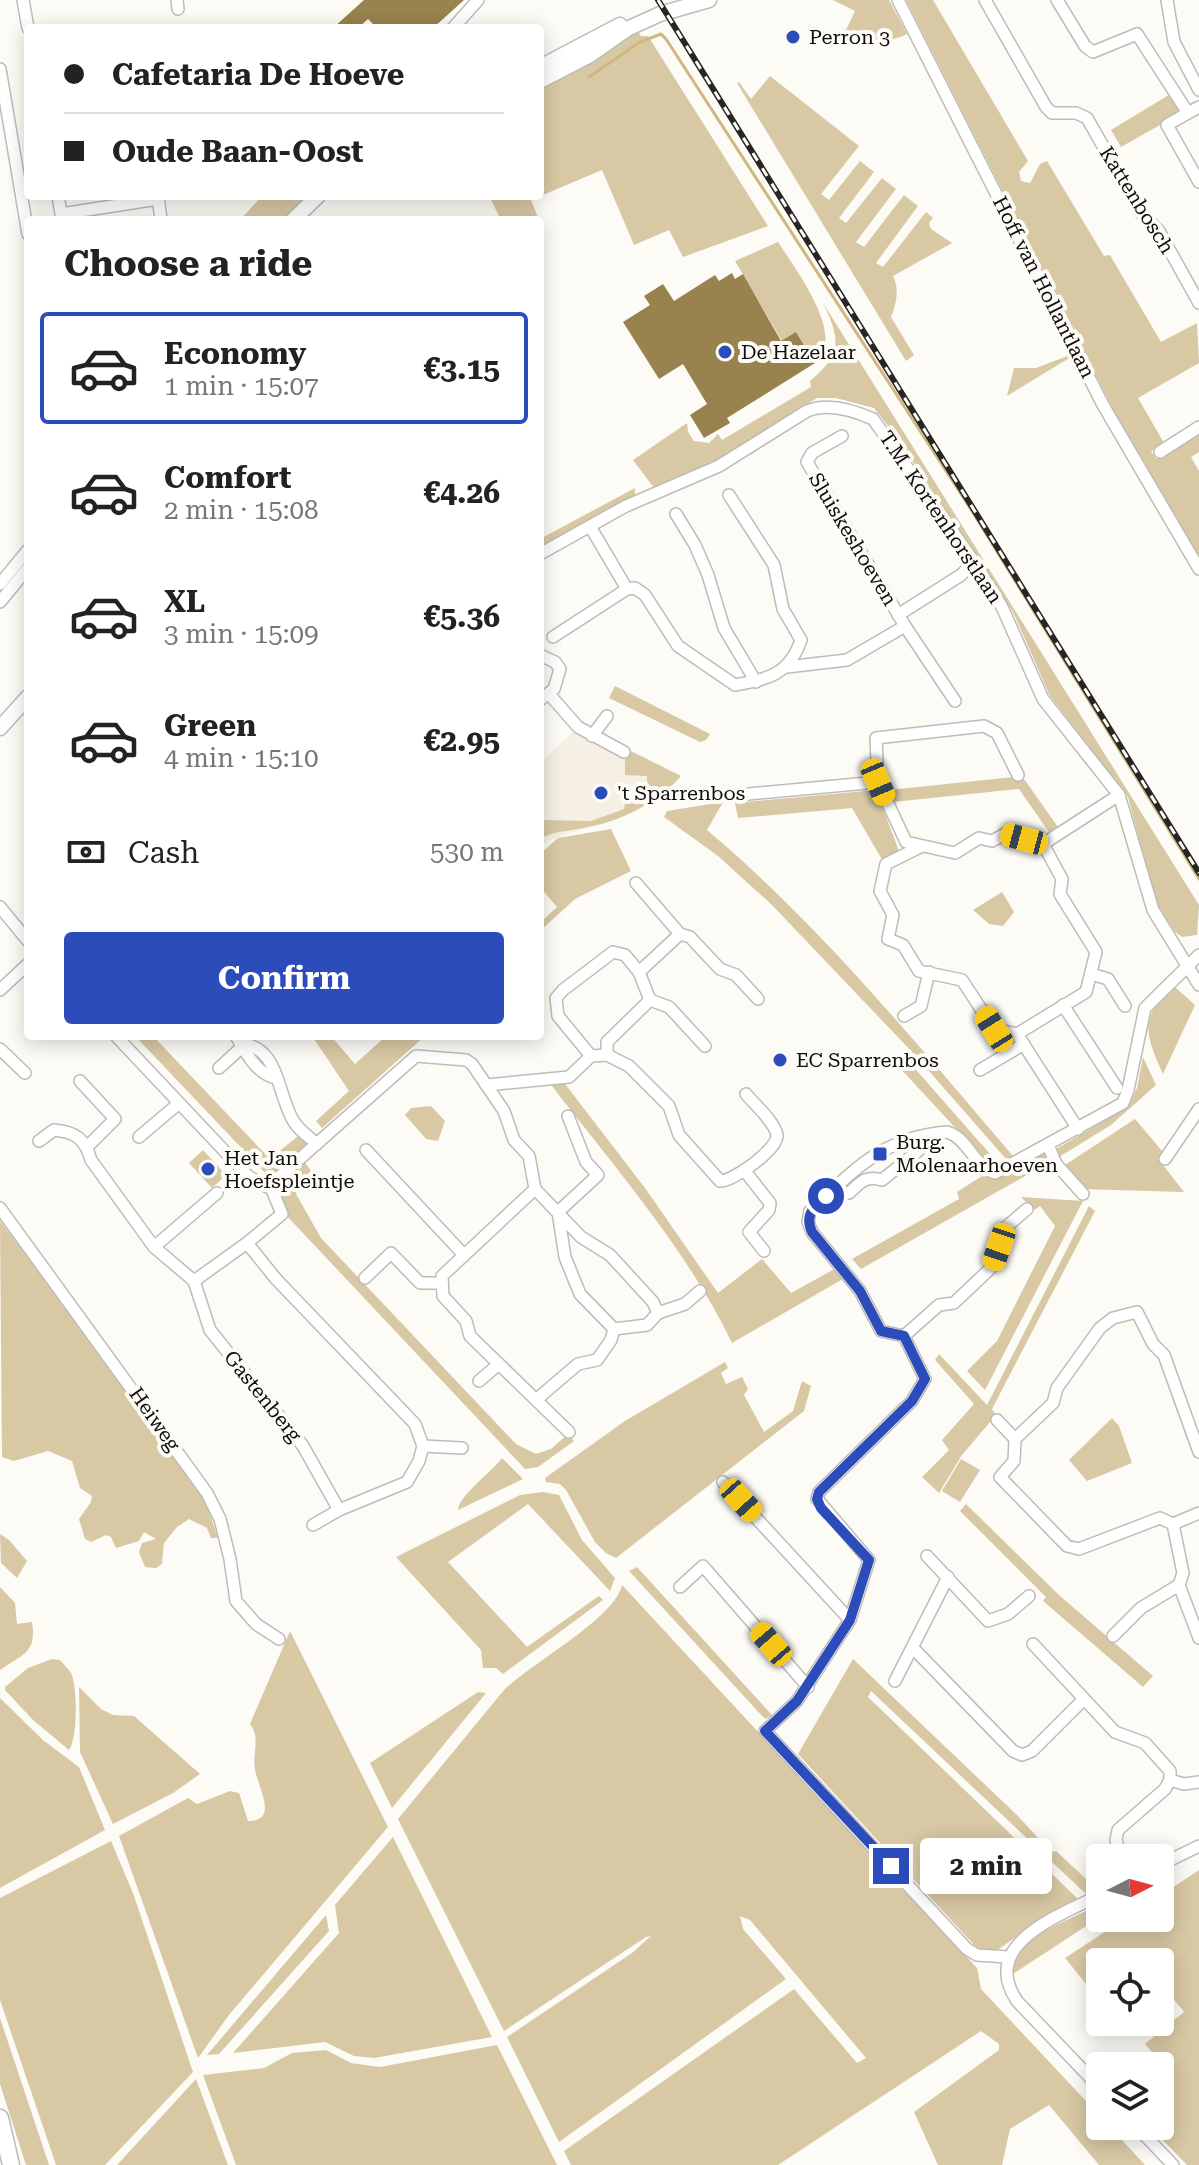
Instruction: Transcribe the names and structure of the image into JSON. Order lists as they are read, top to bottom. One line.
{"streets":{"street":["Kattenbosch","Hoff van Hollantlaan","T.M. Kortenhorstlaan","Sluiskeshoeven","Gastenberg","Heiweg"]},"crossings":[["T.M. Kortenhorstlaan","Sluiskeshoeven"]],"places":{"other":["Perron 3","De Hazelaar","'t Sparrenbos","EC Sparrenbos","Het Jan Hoefspleintje"],"transit":["Burg. Molenaarhoeven"]},"north":"right","page":{"banner":["Cafetaria De Hoeve","Oude Baan-Oost"],"heading":"Choose a ride","list":[{"name":"Economy","note":"1 min · 15:07","value":"€3.15"},{"name":"Comfort","note":"2 min · 15:08","value":"€4.26"},{"name":"XL","note":"3 min · 15:09","value":"€5.36"},{"name":"Green","note":"4 min · 15:10","value":"€2.95"}],"pay":["Cash","530 m"],"buttons":"Confirm","bubble":"2 min"}}
